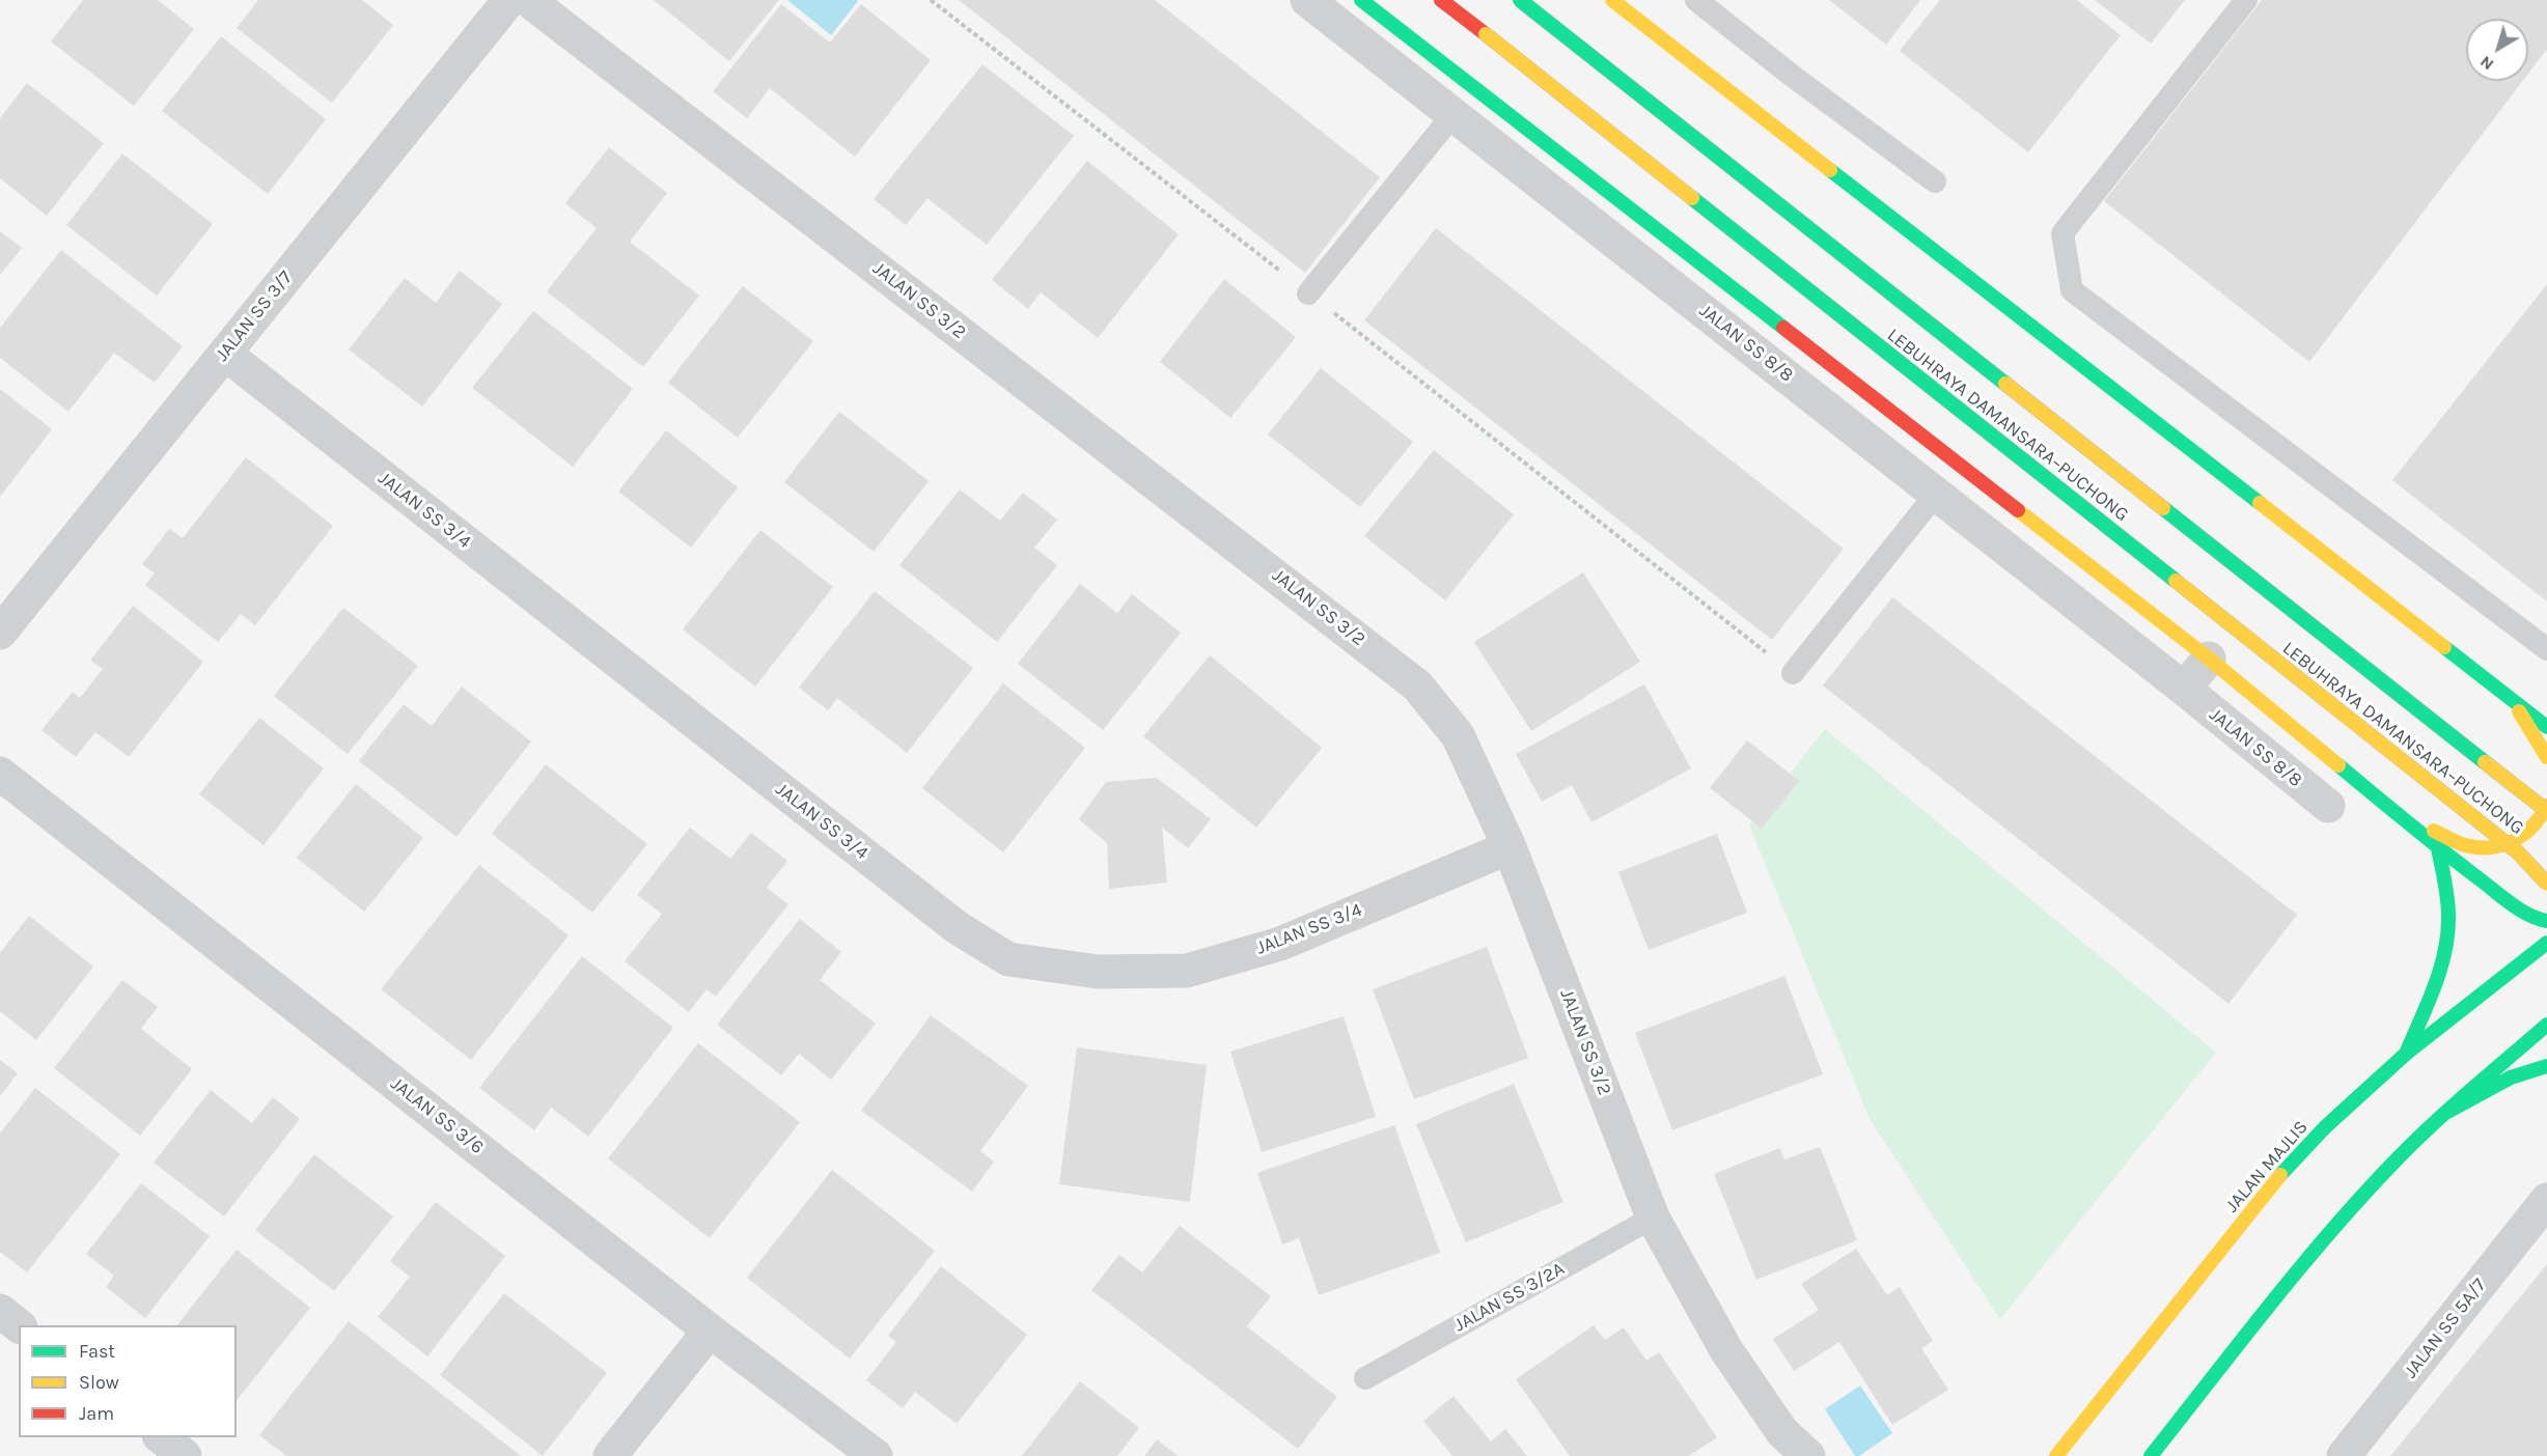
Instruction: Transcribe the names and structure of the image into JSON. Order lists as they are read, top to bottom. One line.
{"streets":{"main road":["LEBUHRAYA DAMANSARA–PUCHONG","JALAN MAJLIS"],"street":["JALAN SS 3/2","JALAN SS 3/7","JALAN SS 8/8","JALAN SS 3/4","JALAN SS 3/6","JALAN SS 5A/7"],"lane":["JALAN SS 3/2A"]},"crossings":[["JALAN SS 3/2","JALAN SS 3/4"],["JALAN SS 3/2","JALAN SS 3/2A"],["JALAN SS 3/7","JALAN SS 3/4"]],"legend":["Fast","Slow","Jam"],"north":"bottom left"}
